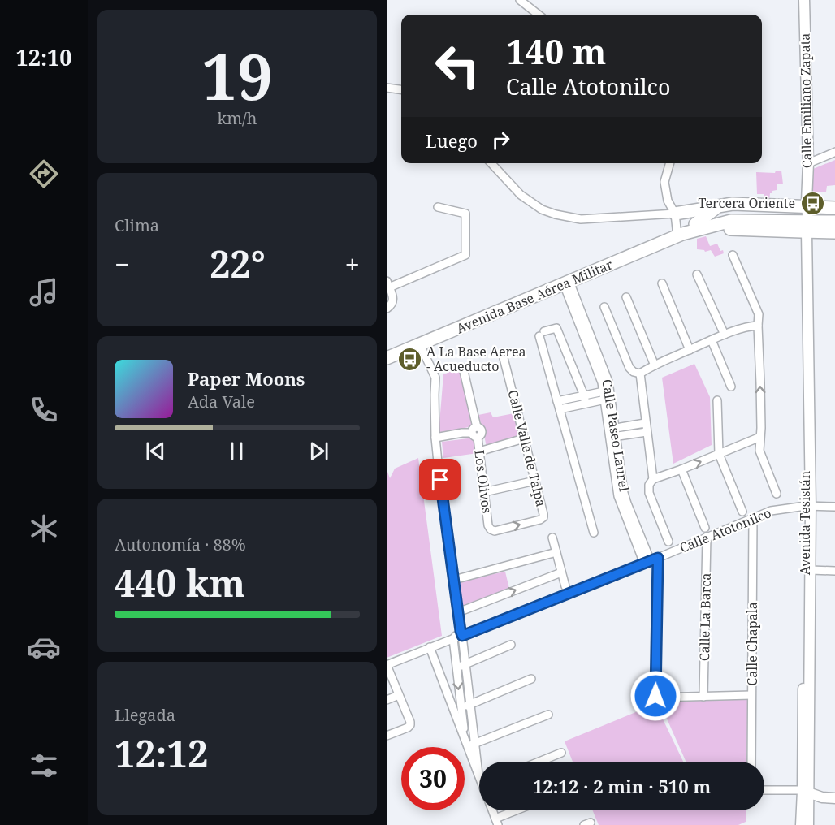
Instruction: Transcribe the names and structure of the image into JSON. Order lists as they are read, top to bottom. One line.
{"streets":{"main road":["Avenida Base Aérea Militar"],"street":["Calle Emiliano Zapata","Calle Paseo Laurel","Calle Valle de Talpa","Los Olivos","Avenida Tesistán","Calle Atotonilco","Calle La Barca","Calle Chapala"]},"crossings":[["Calle Emiliano Zapata","Avenida Base Aérea Militar"],["Calle Emiliano Zapata","Avenida Tesistán"],["Avenida Base Aérea Militar","Calle Paseo Laurel"],["Avenida Base Aérea Militar","Avenida Tesistán"],["Calle Paseo Laurel","Calle Atotonilco"],["Calle Valle de Talpa","Los Olivos"],["Avenida Tesistán","Calle Atotonilco"],["Calle Atotonilco","Calle La Barca"],["Calle Atotonilco","Calle Chapala"]],"places":{"bus stop":["Tercera Oriente","A La Base Aerea - Acueducto"]},"page":{"tabs":"12:10","tile":[["19","km/h"],"Clima",["Autonomía · 88%","440 km"],["Llegada","12:12"]],"turn":["140 m","Calle Atotonilco"],"then":"Luego","heat":["−","22°","+"],"song":["Paper Moons","Ada Vale"],"limit":"30","trip":"12:12 · 2 min · 510 m"}}
